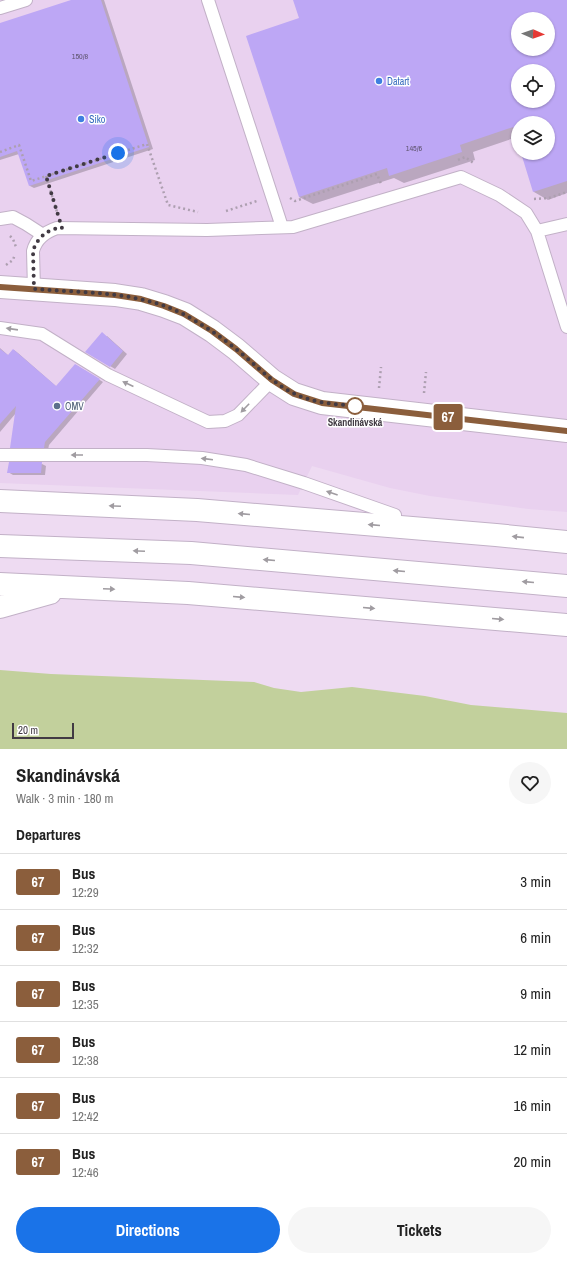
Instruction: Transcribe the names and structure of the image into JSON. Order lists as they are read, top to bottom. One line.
{"places":["Datart","Siko","OMV","Skandinávská"],"lines":["bus line 67"],"house_numbers":["150/8","145/6"],"scale_bar":"20 m","north":"right","page":{"on_map":"67","scale":"20 m","heading":[["Skandinávská","Walk · 3 min · 180 m"],"Departures"],"list":[{"mark":"67","name":"Bus","note":"12:29","value":"3 min"},{"mark":"67","name":"Bus","note":"12:32","value":"6 min"},{"mark":"67","name":"Bus","note":"12:35","value":"9 min"},{"mark":"67","name":"Bus","note":"12:38","value":"12 min"},{"mark":"67","name":"Bus","note":"12:42","value":"16 min"},{"mark":"67","name":"Bus","note":"12:46","value":"20 min"}],"buttons":["Directions","Tickets"]}}
